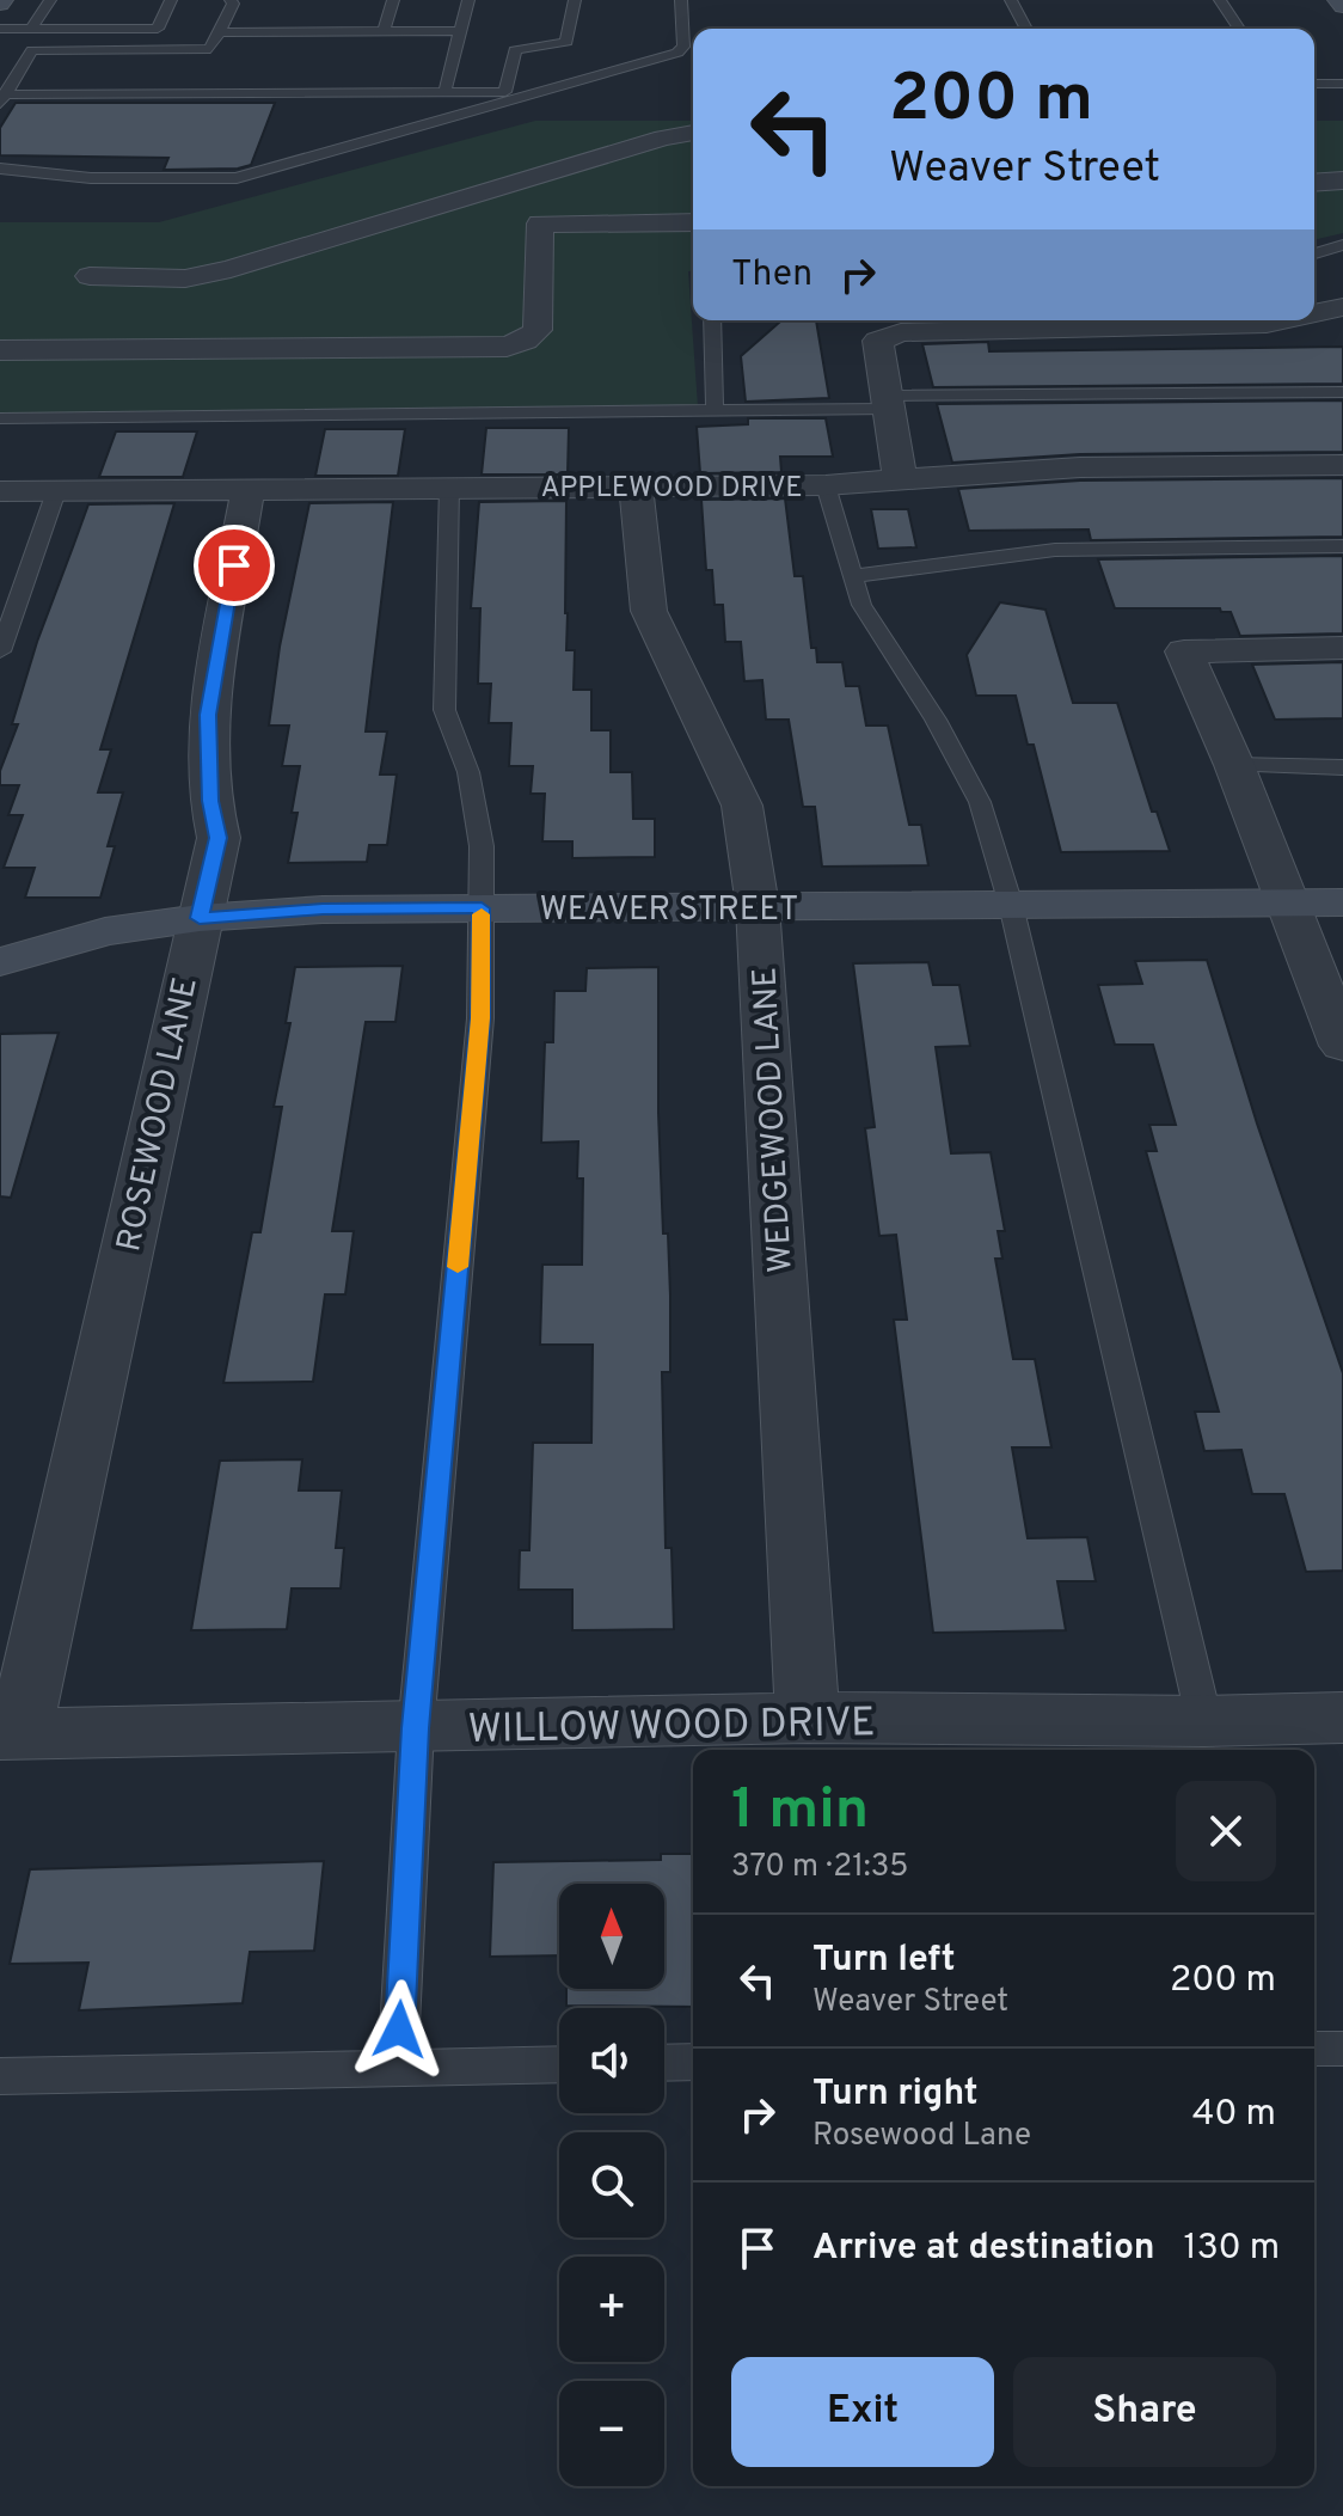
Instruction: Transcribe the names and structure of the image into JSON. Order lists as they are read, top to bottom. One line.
{"streets":{"street":["APPLEWOOD DRIVE","WEAVER STREET","ROSEWOOD LANE","WEDGEWOOD LANE","WILLOW WOOD DRIVE"]},"crossings":[["APPLEWOOD DRIVE","ROSEWOOD LANE"],["APPLEWOOD DRIVE","WEDGEWOOD LANE"],["WEAVER STREET","ROSEWOOD LANE"],["WEAVER STREET","WEDGEWOOD LANE"],["ROSEWOOD LANE","WILLOW WOOD DRIVE"],["WEDGEWOOD LANE","WILLOW WOOD DRIVE"]],"north":"top","page":{"turn":["200 m","Weaver Street"],"then":"Then","heading":["1 min","370 m · 21:35"],"map_buttons":["+","−"],"list":[{"name":"Turn left","note":"Weaver Street","value":"200 m"},{"name":"Turn right","note":"Rosewood Lane","value":"40 m"},{"name":"Arrive at destination","value":"130 m"}],"buttons":["Exit","Share"]}}
